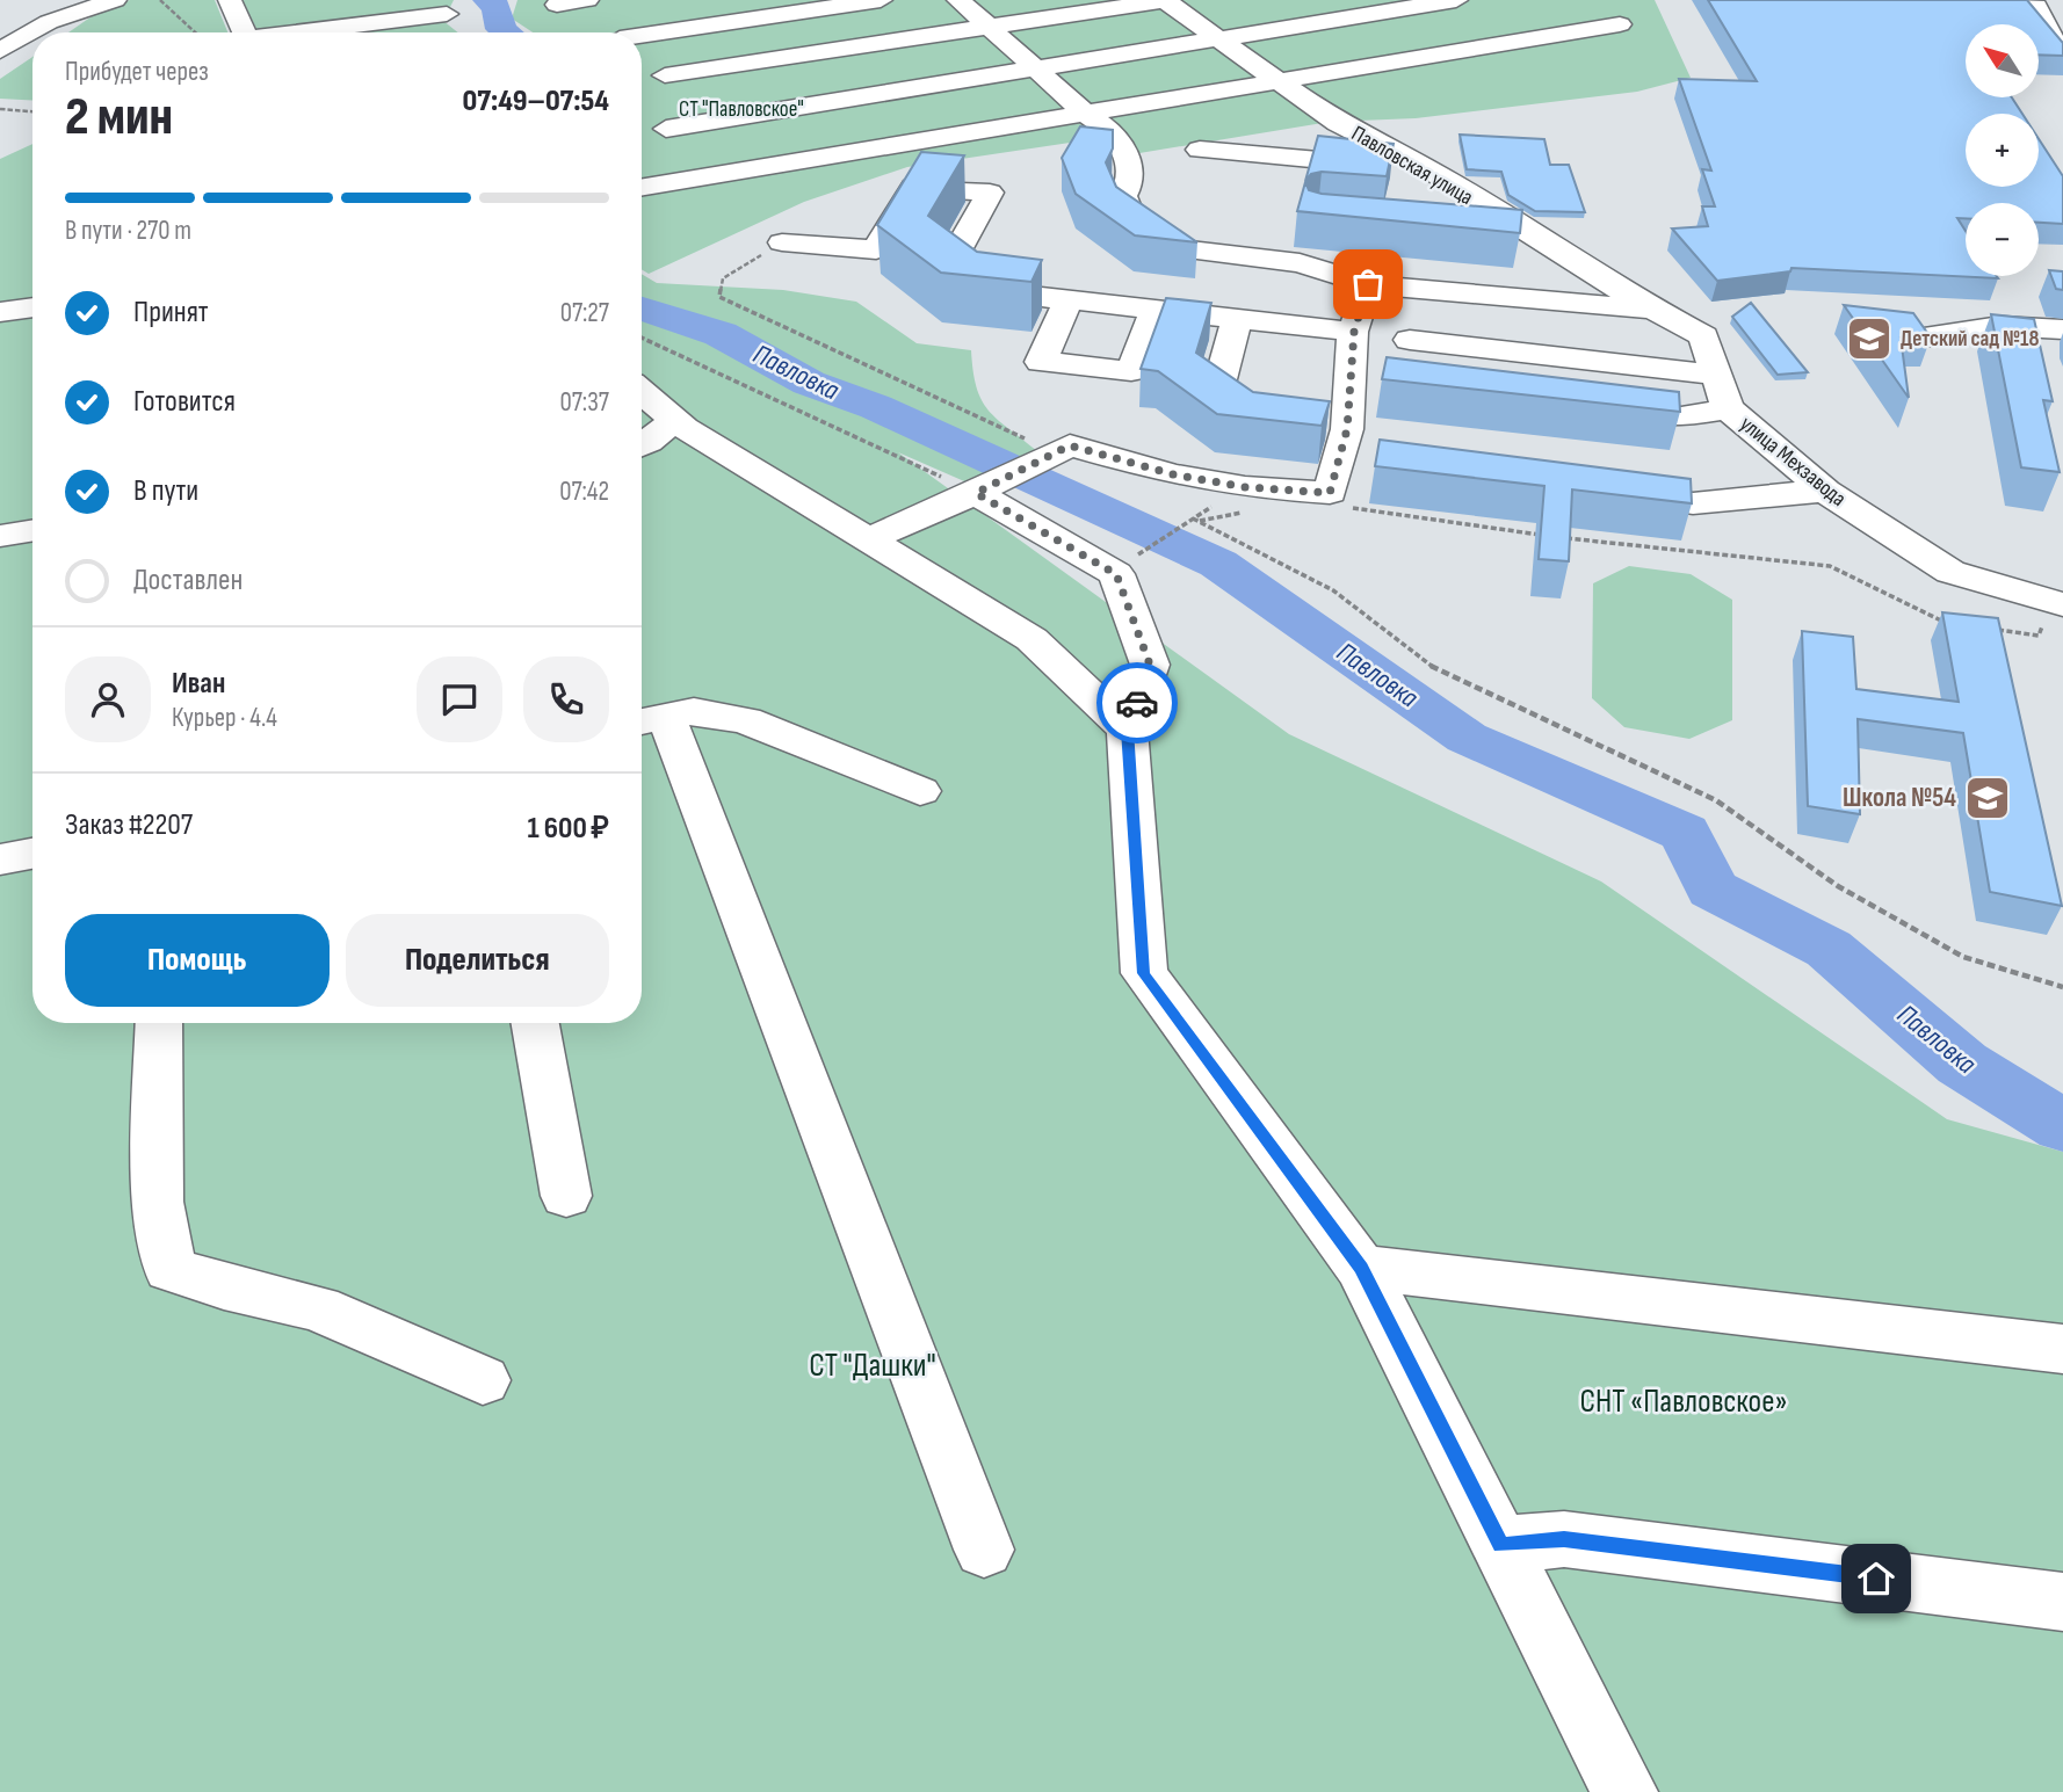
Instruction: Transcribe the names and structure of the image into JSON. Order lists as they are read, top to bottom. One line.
{"streets":{"street":["Павловская улица","улица Мехзавода"]},"crossings":[["Павловская улица","улица Мехзавода"]],"water":["Павловка"],"parks":["СТ \"Павловское\"","СТ \"Дашки\"","СНТ «Павловское»"],"places":{"school or university":["Детский сад №18","Школа №54"]},"north":"top left","page":{"map_buttons":["+","−"],"heading":["2 мин","Прибудет через","07:49–07:54"],"panel":["Иван","Курьер · 4.4","Заказ #2207","1 600 ₽"],"bar":"В пути · 270 m","list":[["Принят","07:27"],["Готовится","07:37"],["В пути","07:42"],"Доставлен"],"buttons":["Помощь","Поделиться"]}}
